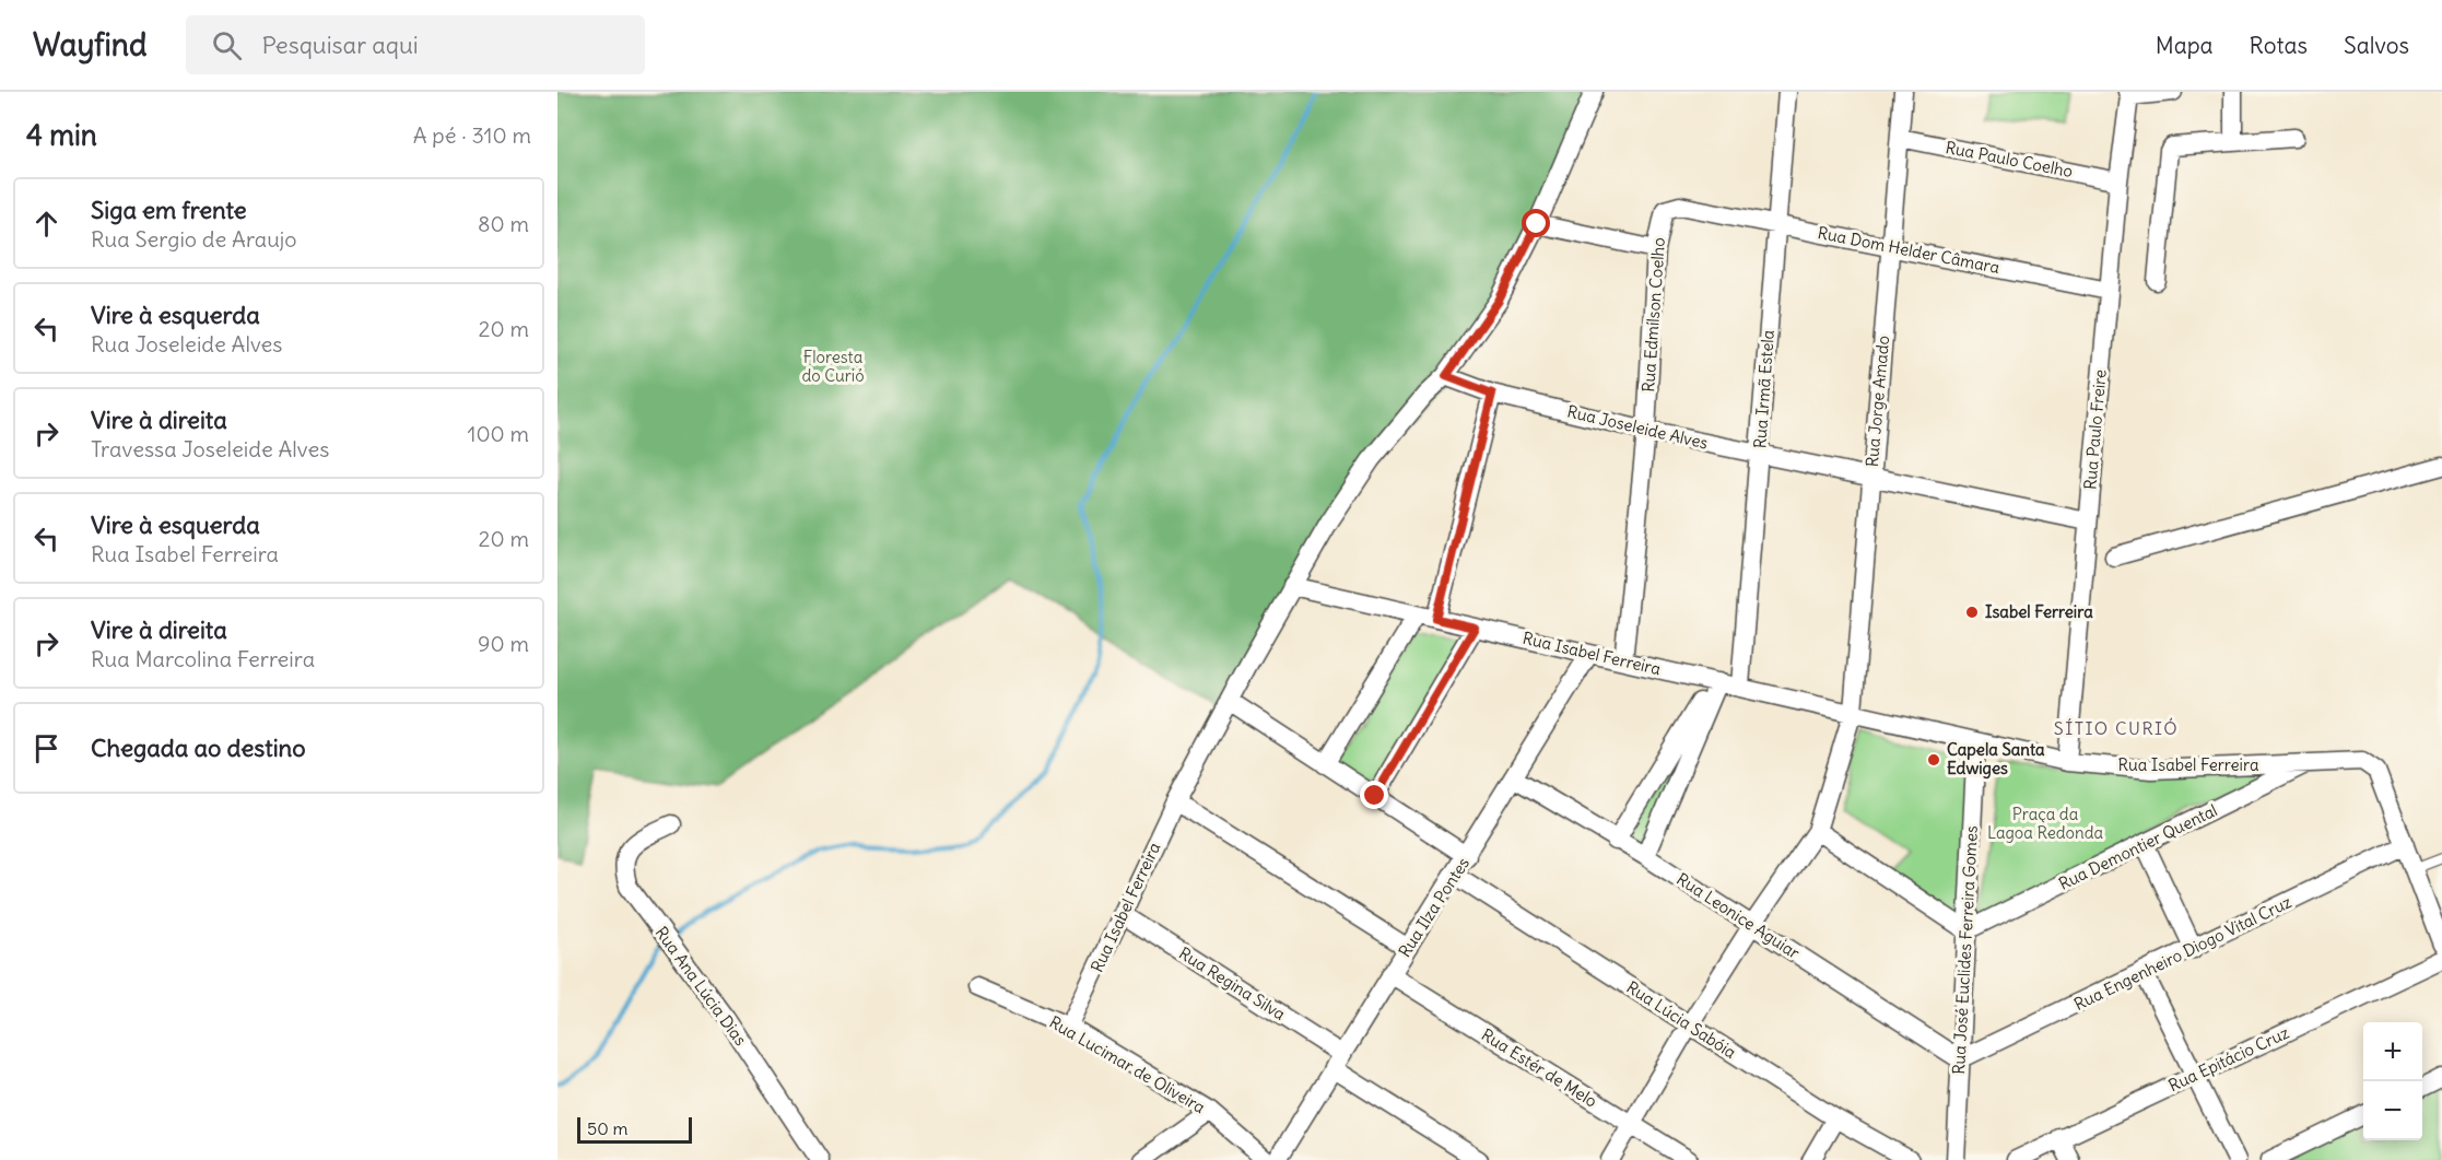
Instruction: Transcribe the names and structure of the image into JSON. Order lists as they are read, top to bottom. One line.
{"streets":{"street":["Rua Paulo Coelho","Rua Dom Helder Câmara","Rua Edmílson Coelho","Rua Irmã Estela","Rua Jorge Amado","Rua Joseleide Alves","Rua Paulo Freire","Rua Isabel Ferreira","Rua Demontier Quental","Rua Ilza Pontes","Rua Leonice Aguiar","Rua José Euclides Ferreira Gomes","Rua Engenheiro Diogo Vital Cruz","Rua Regina Silva","Rua Ana Lúcia Dias","Rua Lúcia Sabóia","Rua Epitácio Cruz","Rua Lucimar de Oliveira","Rua Estér de Melo"]},"crossings":[["Rua Paulo Coelho","Rua Jorge Amado"],["Rua Paulo Coelho","Rua Paulo Freire"],["Rua Dom Helder Câmara","Rua Edmílson Coelho"],["Rua Dom Helder Câmara","Rua Irmã Estela"],["Rua Dom Helder Câmara","Rua Jorge Amado"],["Rua Dom Helder Câmara","Rua Paulo Freire"],["Rua Edmílson Coelho","Rua Joseleide Alves"],["Rua Edmílson Coelho","Rua Isabel Ferreira"],["Rua Irmã Estela","Rua Joseleide Alves"],["Rua Irmã Estela","Rua Isabel Ferreira"],["Rua Jorge Amado","Rua Joseleide Alves"],["Rua Jorge Amado","Rua Isabel Ferreira"],["Rua Jorge Amado","Rua Leonice Aguiar"],["Rua Jorge Amado","Rua Lúcia Sabóia"],["Rua Jorge Amado","Rua Estér de Melo"],["Rua Joseleide Alves","Rua Paulo Freire"],["Rua Paulo Freire","Rua Isabel Ferreira"],["Rua Isabel Ferreira","Rua Demontier Quental"],["Rua Isabel Ferreira","Rua Ilza Pontes"],["Rua Isabel Ferreira","Rua José Euclides Ferreira Gomes"],["Rua Isabel Ferreira","Rua Engenheiro Diogo Vital Cruz"],["Rua Isabel Ferreira","Rua Regina Silva"],["Rua Isabel Ferreira","Rua Lucimar de Oliveira"],["Rua Demontier Quental","Rua José Euclides Ferreira Gomes"],["Rua Ilza Pontes","Rua Leonice Aguiar"],["Rua Ilza Pontes","Rua Regina Silva"],["Rua Ilza Pontes","Rua Lúcia Sabóia"],["Rua Ilza Pontes","Rua Estér de Melo"],["Rua Leonice Aguiar","Rua José Euclides Ferreira Gomes"],["Rua Leonice Aguiar","Rua Engenheiro Diogo Vital Cruz"],["Rua José Euclides Ferreira Gomes","Rua Engenheiro Diogo Vital Cruz"]],"districts":["SÍTIO CURIÓ"],"parks":["Floresta do Curió","Praça da Lagoa Redonda"],"places":["Isabel Ferreira","Capela Santa Edwiges"],"scale_bar":"50 m","page":{"header":"Wayfind","search":"Pesquisar aqui","nav":["Mapa","Rotas","Salvos"],"heading":["4 min","A pé · 310 m"],"list":[["Siga em frente","Rua Sergio de Araujo","80 m"],["Vire à esquerda","Rua Joseleide Alves","20 m"],["Vire à direita","Travessa Joseleide Alves","100 m"],["Vire à esquerda","Rua Isabel Ferreira","20 m"],["Vire à direita","Rua Marcolina Ferreira","90 m"],"Chegada ao destino"],"map_buttons":["+","−"],"scale":"50 m"}}
